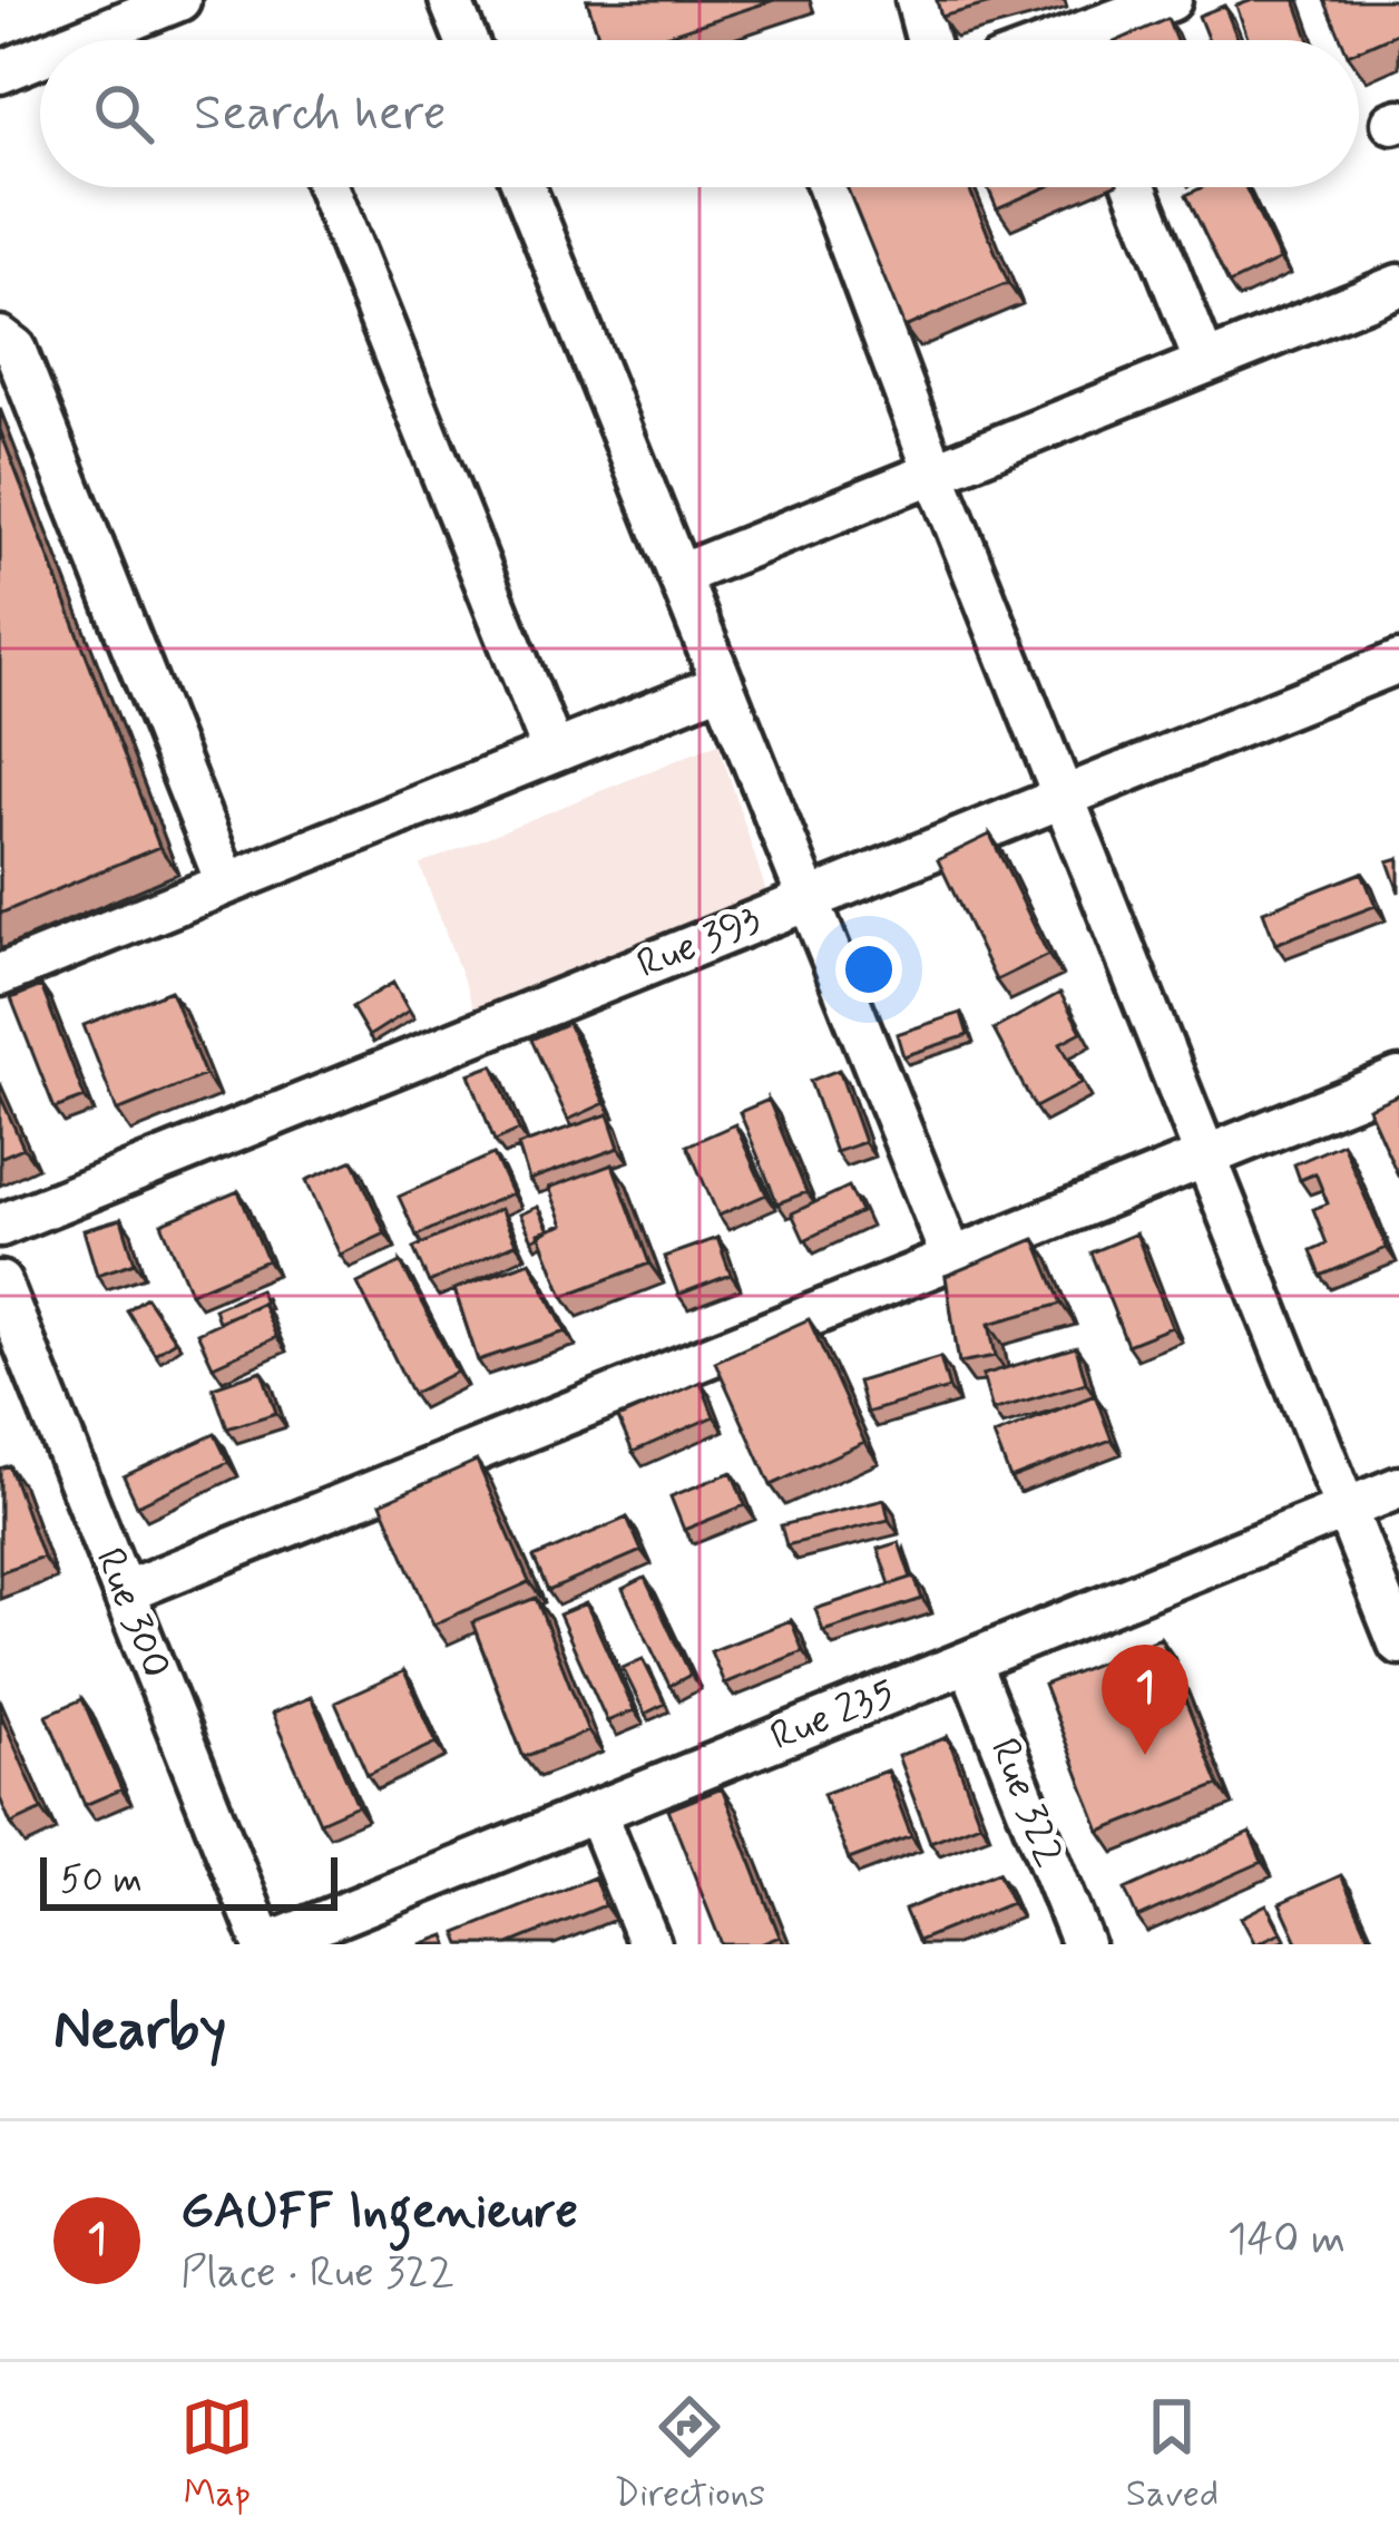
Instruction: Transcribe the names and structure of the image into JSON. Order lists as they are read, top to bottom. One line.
{"streets":{"street":["Rue 393","Rue 300","Rue 235","Rue 322"]},"crossings":[["Rue 300","Rue 235"],["Rue 235","Rue 322"]],"scale_bar":"50 m","page":{"search":"Search here","pins":"1","scale":"50 m","heading":"Nearby","list":[{"mark":"1","name":"GAUFF Ingenieure","note":"Place · Rue 322","value":"140 m"}],"nav":["Map","Directions","Saved"]}}
